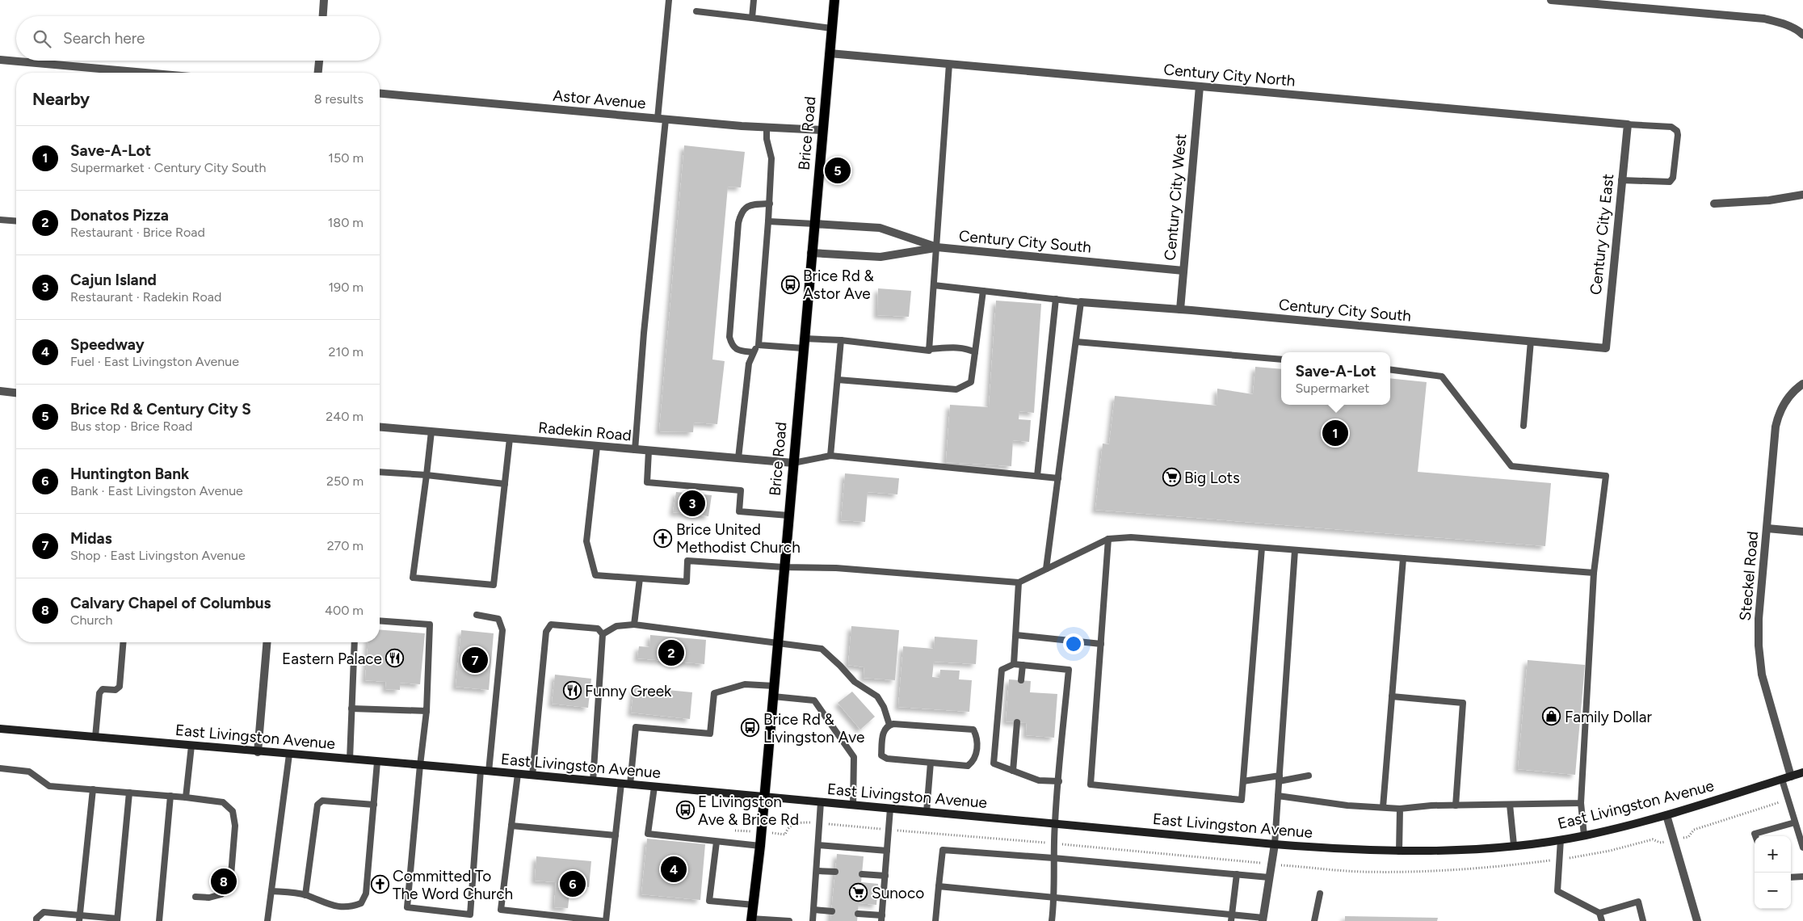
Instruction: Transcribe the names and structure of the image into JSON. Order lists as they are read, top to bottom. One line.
{"streets":{"main road":["Brice Road","East Livingston Avenue"],"street":["Century City North","Astor Avenue","Century City West","Century City East","Century City South","Radekin Road","Steckel Road"]},"crossings":[["Century City North","Brice Road"],["Century City North","Century City West"],["Century City North","Century City East"],["Astor Avenue","Brice Road"],["Brice Road","Century City South"],["Brice Road","Radekin Road"],["Brice Road","East Livingston Avenue"],["Century City West","Century City South"],["Century City East","Century City South"],["Steckel Road","East Livingston Avenue"]],"places":{"bus stop":["Brice Rd & Astor Ave","Brice Rd & Livingston Ave","E Livingston Ave & Brice Rd"],"supermarket":["Big Lots","Sunoco"],"church":["Brice United Methodist Church","Committed To The Word Church"],"restaurant":["Eastern Palace","Funny Greek"],"shop":["Family Dollar"]},"page":{"search":"Search here","heading":["Nearby","8 results"],"list":[{"mark":"1","name":"Save-A-Lot","note":"Supermarket · Century City South","value":"150 m"},{"mark":"2","name":"Donatos Pizza","note":"Restaurant · Brice Road","value":"180 m"},{"mark":"3","name":"Cajun Island","note":"Restaurant · Radekin Road","value":"190 m"},{"mark":"4","name":"Speedway","note":"Fuel · East Livingston Avenue","value":"210 m"},{"mark":"5","name":"Brice Rd & Century City S","note":"Bus stop · Brice Road","value":"240 m"},{"mark":"6","name":"Huntington Bank","note":"Bank · East Livingston Avenue","value":"250 m"},{"mark":"7","name":"Midas","note":"Shop · East Livingston Avenue","value":"270 m"},{"mark":"8","name":"Calvary Chapel of Columbus","note":"Church","value":"400 m"}],"pins":["5","1","3","2","7","4","8","6"],"popup":["Save-A-Lot","Supermarket"],"map_buttons":["+","−"]}}
